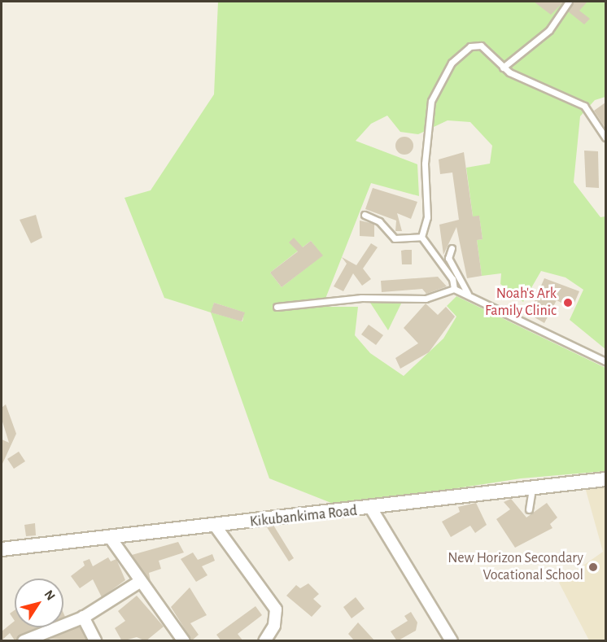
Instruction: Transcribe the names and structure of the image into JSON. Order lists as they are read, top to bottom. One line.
{"streets":{"street":["Kikubankima Road"]},"places":["Noah's Ark Family Clinic","New Horizon Secondary Vocational School"],"north":"top right"}
